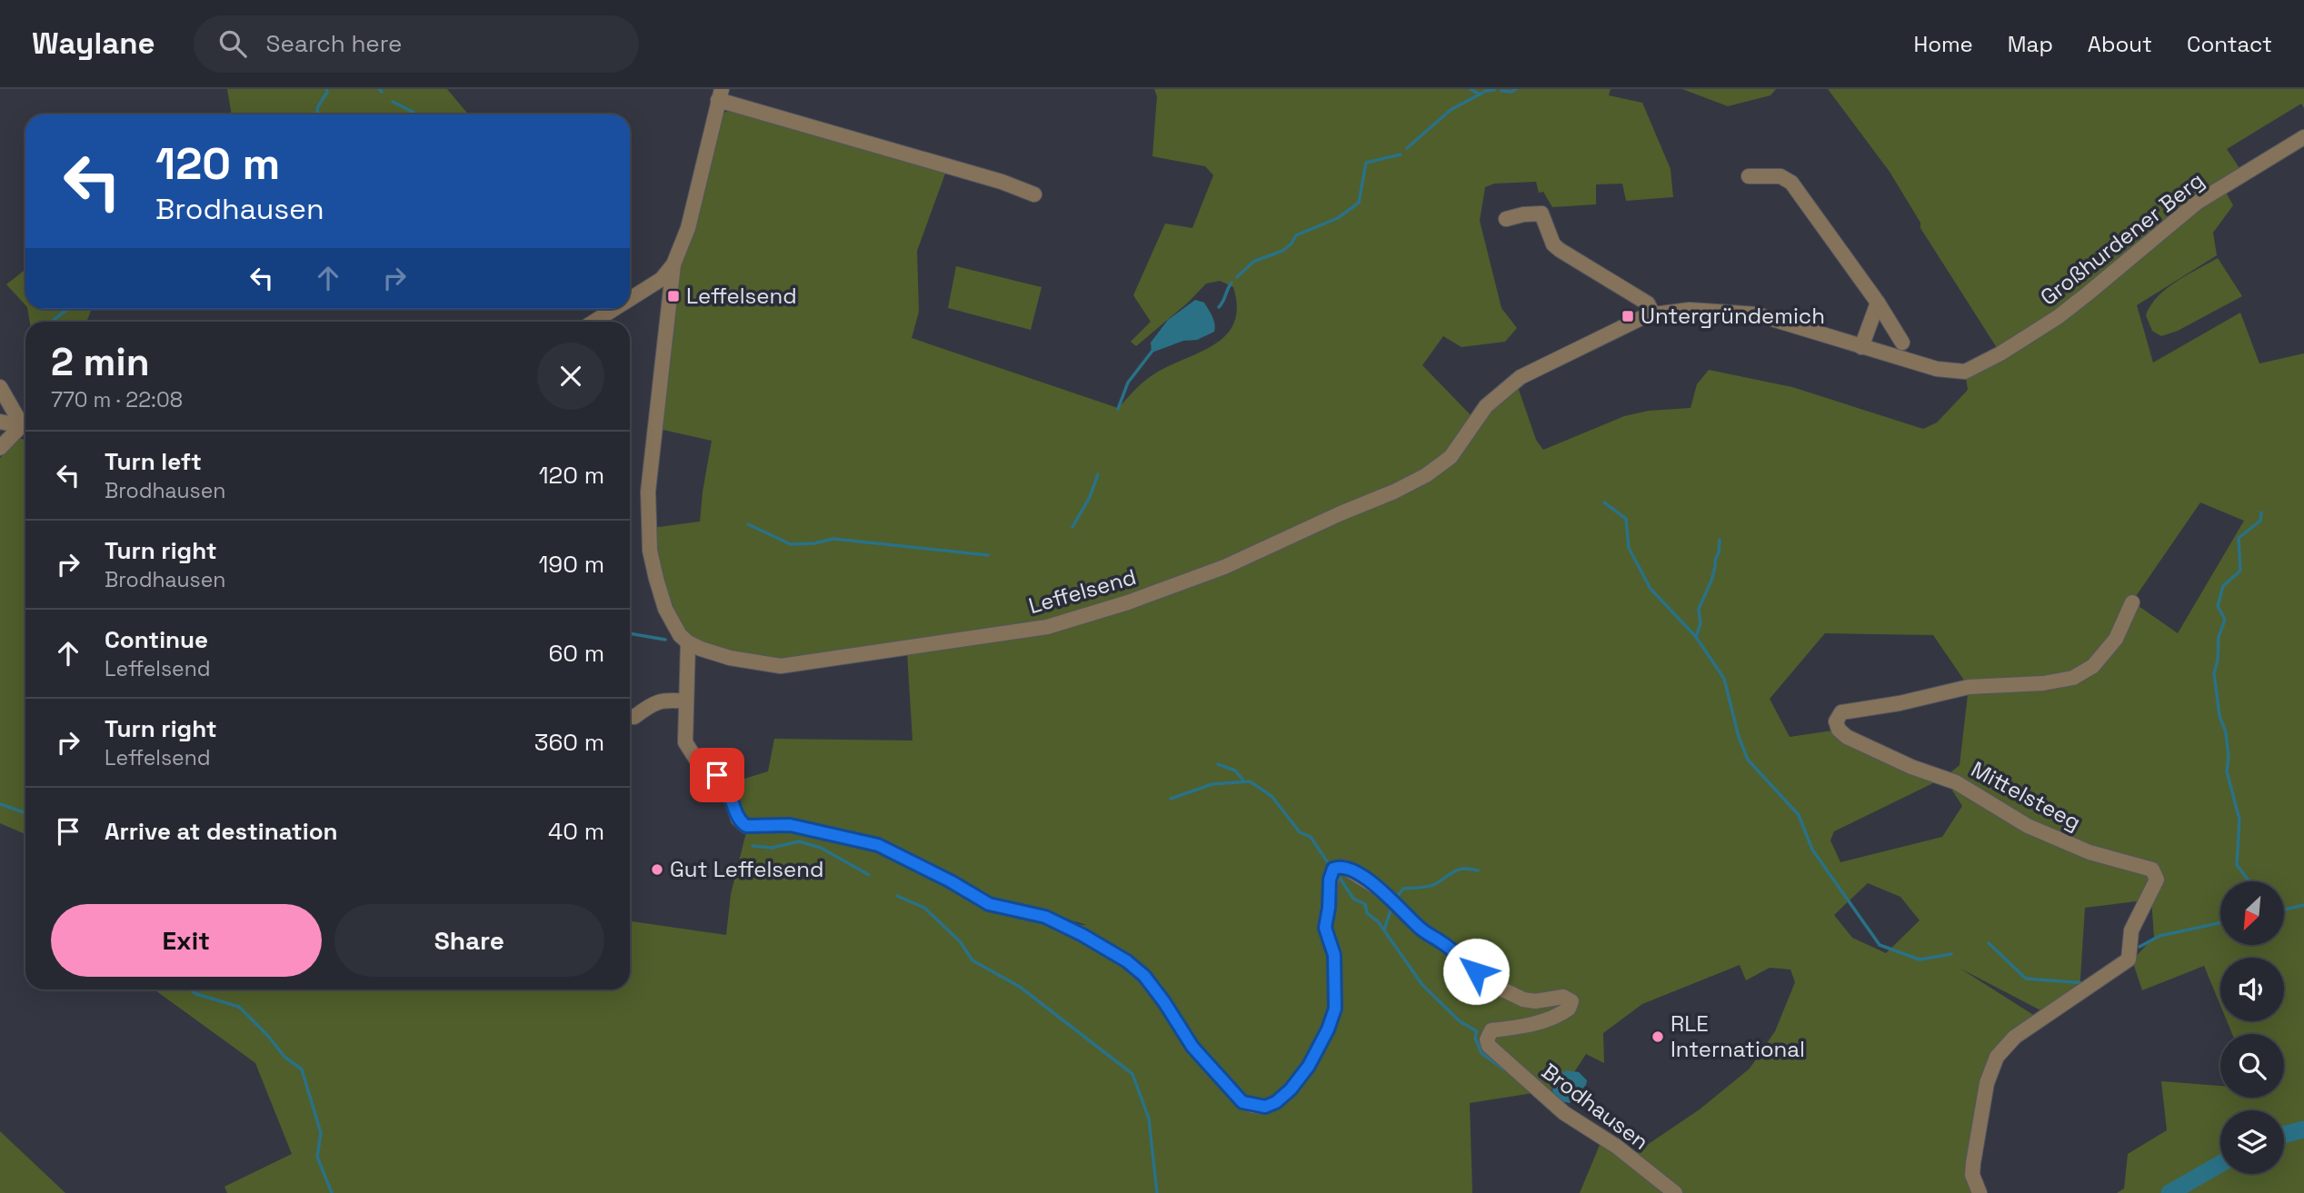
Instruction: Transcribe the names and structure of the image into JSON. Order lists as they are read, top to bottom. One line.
{"streets":{"street":["Großhurdener Berg","Leffelsend","Mittelsteeg","Brodhausen"]},"places":{"transit":["Leffelsend","Untergründemich"],"other":["Gut Leffelsend","RLE International"]},"north":"bottom left","page":{"header":"Waylane","search":"Search here","nav":["Home","Map","About","Contact"],"turn":["120 m","Brodhausen"],"heading":["2 min","770 m · 22:08"],"list":[{"name":"Turn left","note":"Brodhausen","value":"120 m"},{"name":"Turn right","note":"Brodhausen","value":"190 m"},{"name":"Continue","note":"Leffelsend","value":"60 m"},{"name":"Turn right","note":"Leffelsend","value":"360 m"},{"name":"Arrive at destination","value":"40 m"}],"buttons":["Exit","Share"]}}
